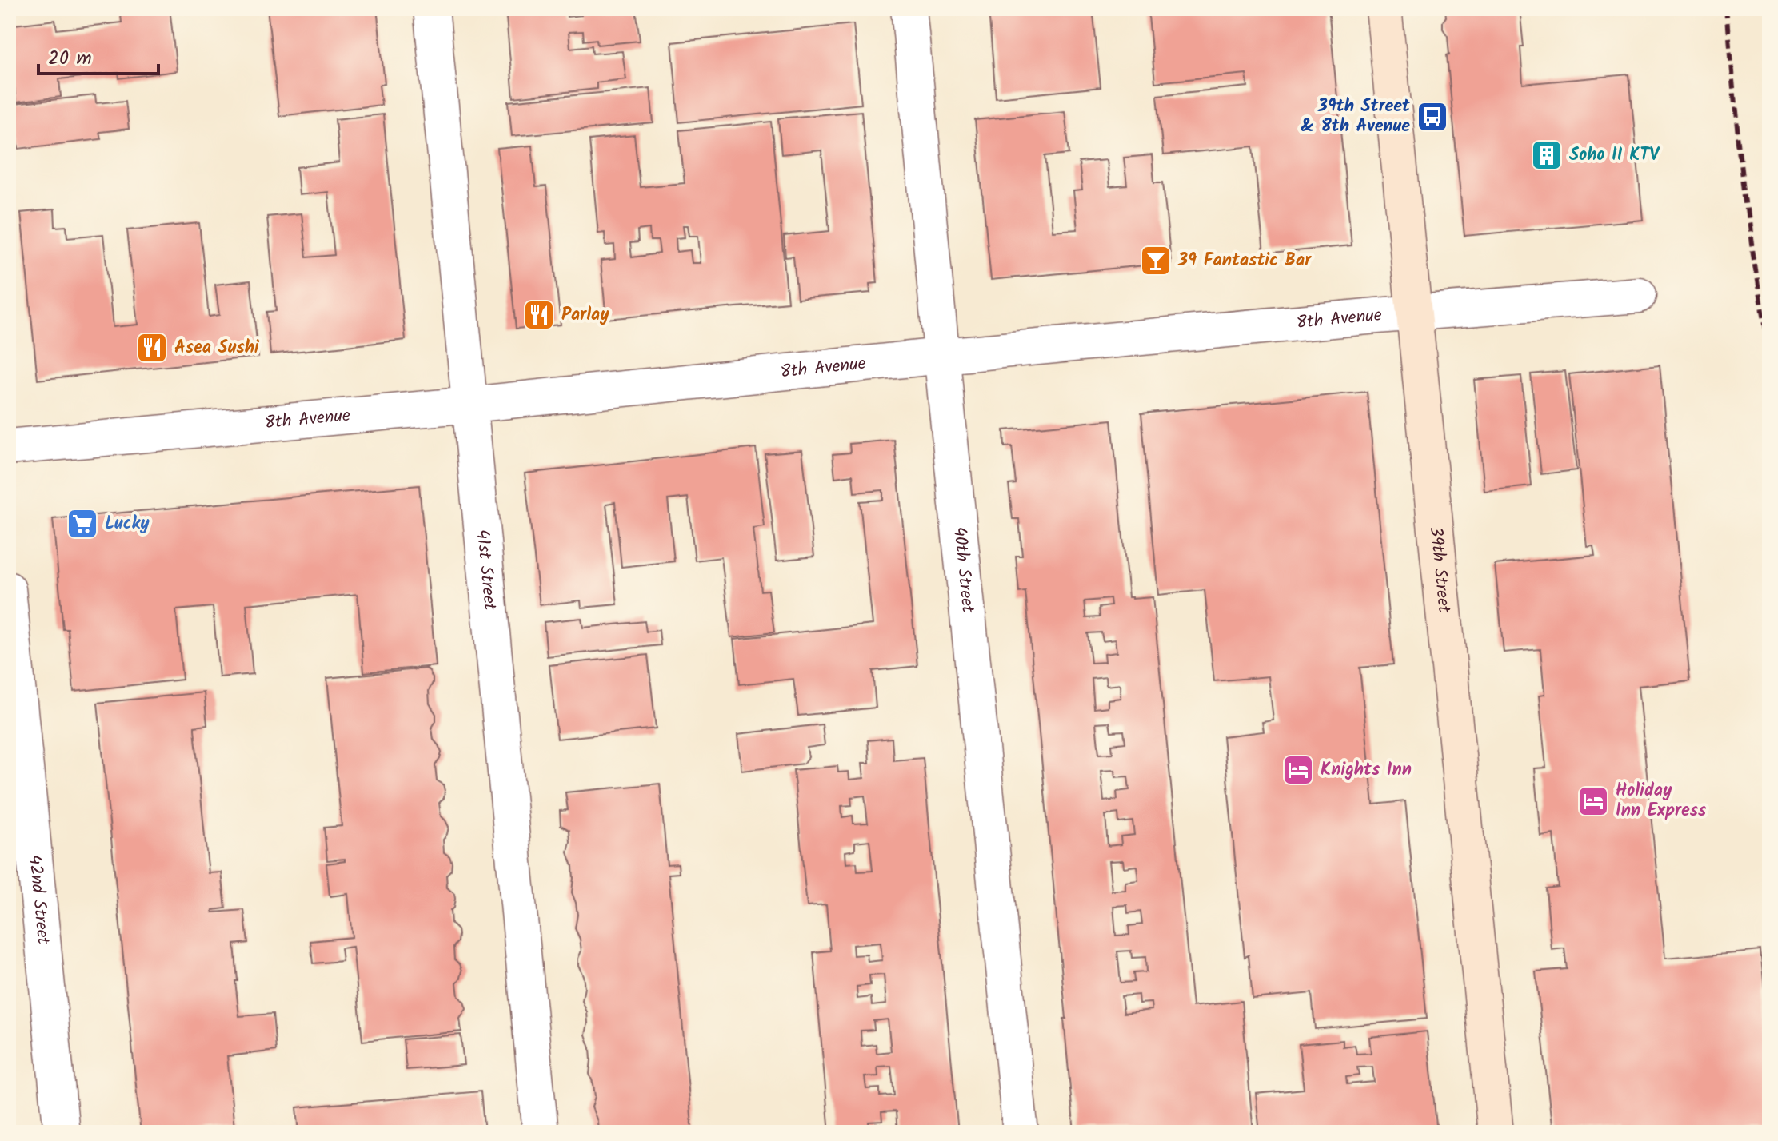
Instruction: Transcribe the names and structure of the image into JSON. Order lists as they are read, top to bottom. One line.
{"streets":{"main road":["39th Street"],"street":["8th Avenue","41st Street","40th Street","42nd Street"]},"crossings":[["8th Avenue","41st Street"],["8th Avenue","40th Street"],["8th Avenue","39th Street"]],"places":{"bus stop":["39th Street & 8th Avenue"],"building":["Soho II KTV"],"bar":["39 Fantastic Bar"],"restaurant":["Parlay","Asea Sushi"],"supermarket":["Lucky"],"hotel":["Knights Inn","Holiday Inn Express"]},"scale_bar":"20 m"}
